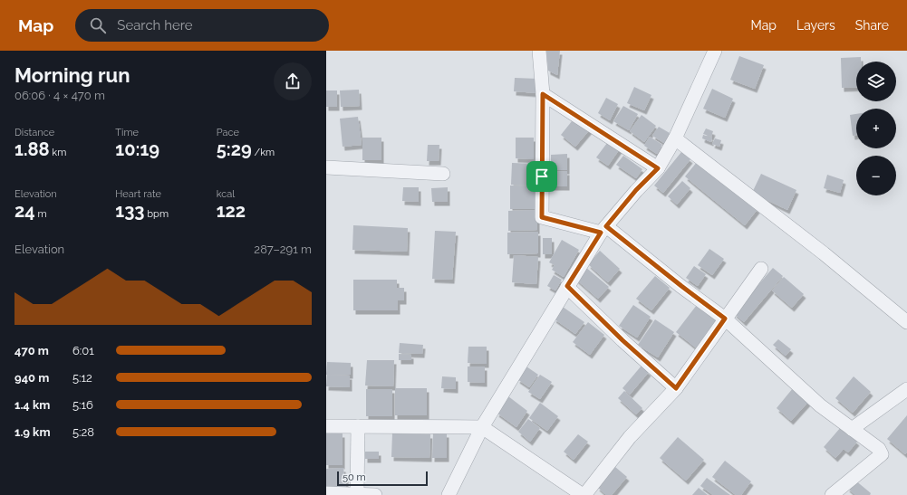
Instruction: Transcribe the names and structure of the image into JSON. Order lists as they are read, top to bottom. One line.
{"scale_bar":"50 m","page":{"header":"Map","search":"Search here","nav":["Map","Layers","Share"],"heading":["Morning run","06:06 · 4 × 470 m"],"map_buttons":["+","−"],"stats":[["Distance","1.88 km"],["Time","10:19"],["Pace","5:29 /km"],["Elevation","24 m"],["Heart rate","133 bpm"],["kcal","122"]],"chart":["Elevation","287–291 m"],"list":[{"name":"470 m","note":"6:01"},{"name":"940 m","note":"5:12"},{"name":"1.4 km","note":"5:16"},{"name":"1.9 km","note":"5:28"}],"scale":"50 m"}}
